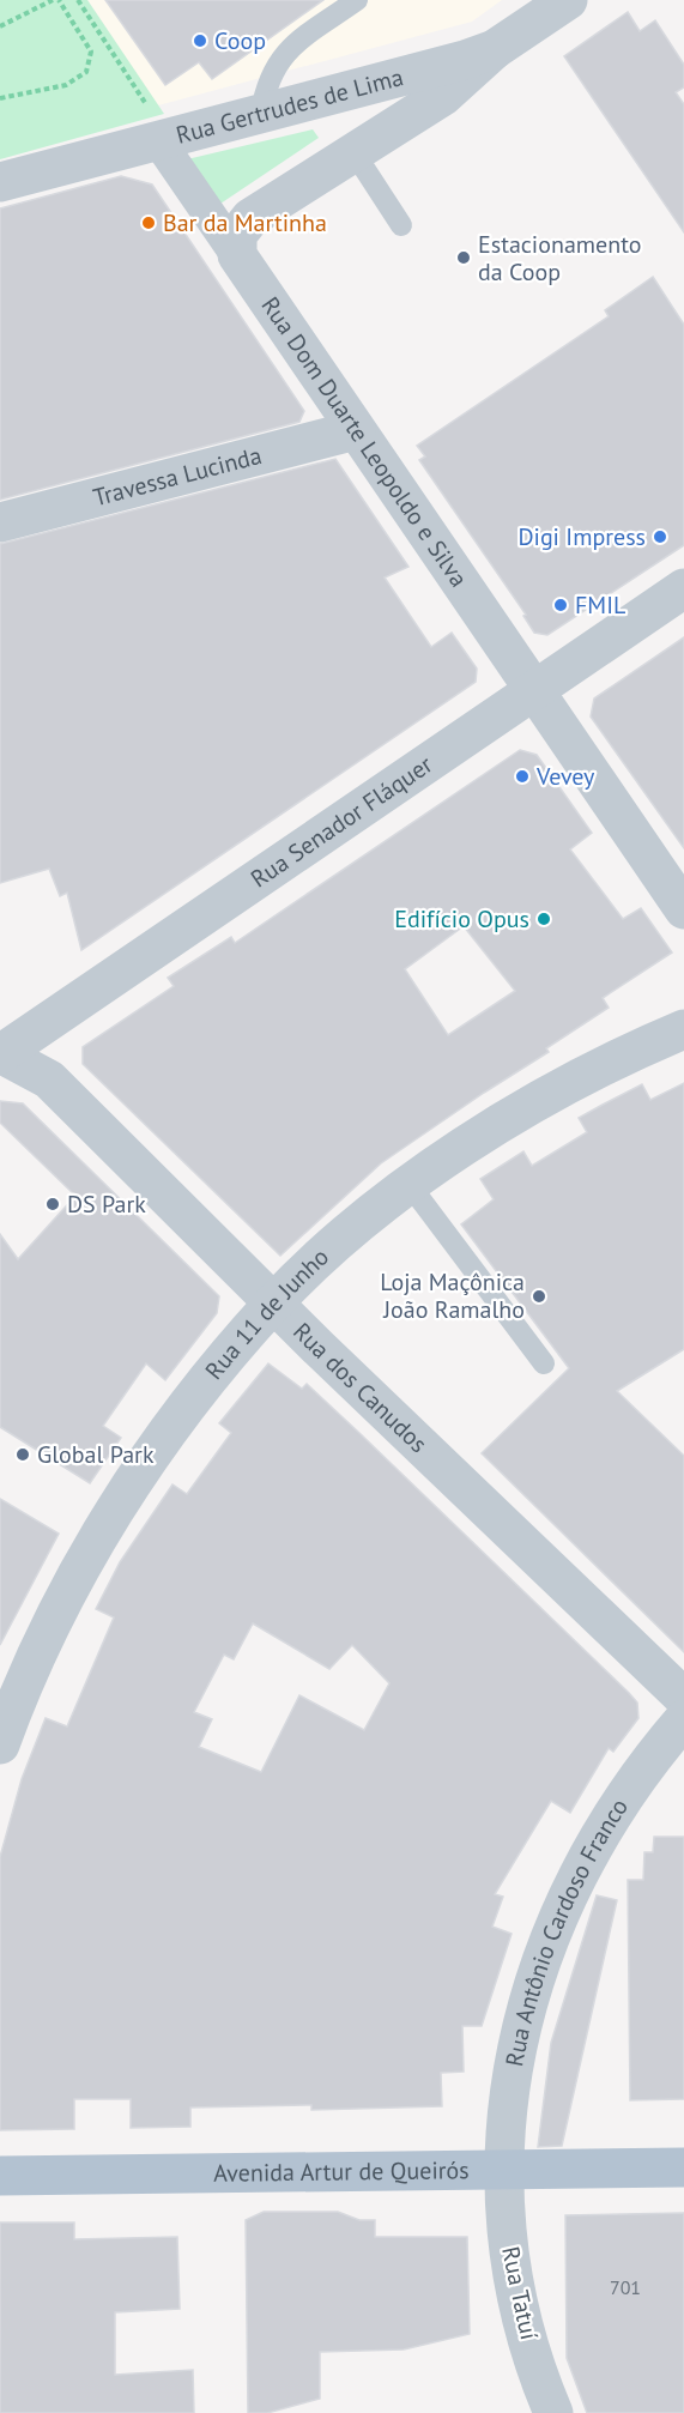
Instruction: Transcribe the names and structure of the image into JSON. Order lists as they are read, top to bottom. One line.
{"streets":{"main road":["Avenida Artur de Queirós"],"street":["Rua Gertrudes de Lima","Rua Dom Duarte Leopoldo e Silva","Travessa Lucinda","Rua Senador Fláquer","Rua 11 de Junho","Rua dos Canudos","Rua Antônio Cardoso Franco","Rua Tatuí"]},"crossings":[["Rua Dom Duarte Leopoldo e Silva","Travessa Lucinda"],["Rua Dom Duarte Leopoldo e Silva","Rua Senador Fláquer"],["Rua Senador Fláquer","Rua dos Canudos"],["Rua 11 de Junho","Rua dos Canudos"],["Rua Antônio Cardoso Franco","Avenida Artur de Queirós"],["Rua Antônio Cardoso Franco","Rua Tatuí"],["Avenida Artur de Queirós","Rua Tatuí"]],"places":["Coop","Bar da Martinha","Estacionamento da Coop","Digi Impress","FMIL","Vevey","Edifício Opus","DS Park","Loja Maçônica João Ramalho","Global Park"],"house_numbers":["701"]}
